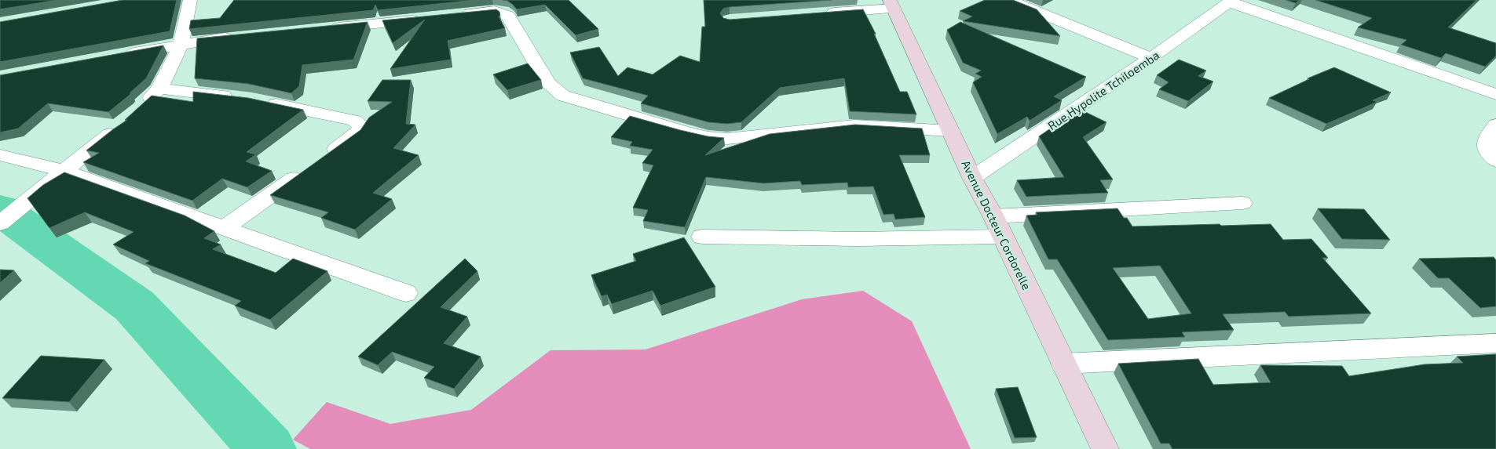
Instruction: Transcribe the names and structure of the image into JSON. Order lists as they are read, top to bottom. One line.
{"streets":{"street":["Rue Hypolite Tchiloemba","Avenue Docteur Cordorelle"]},"crossings":[["Rue Hypolite Tchiloemba","Avenue Docteur Cordorelle"]]}
